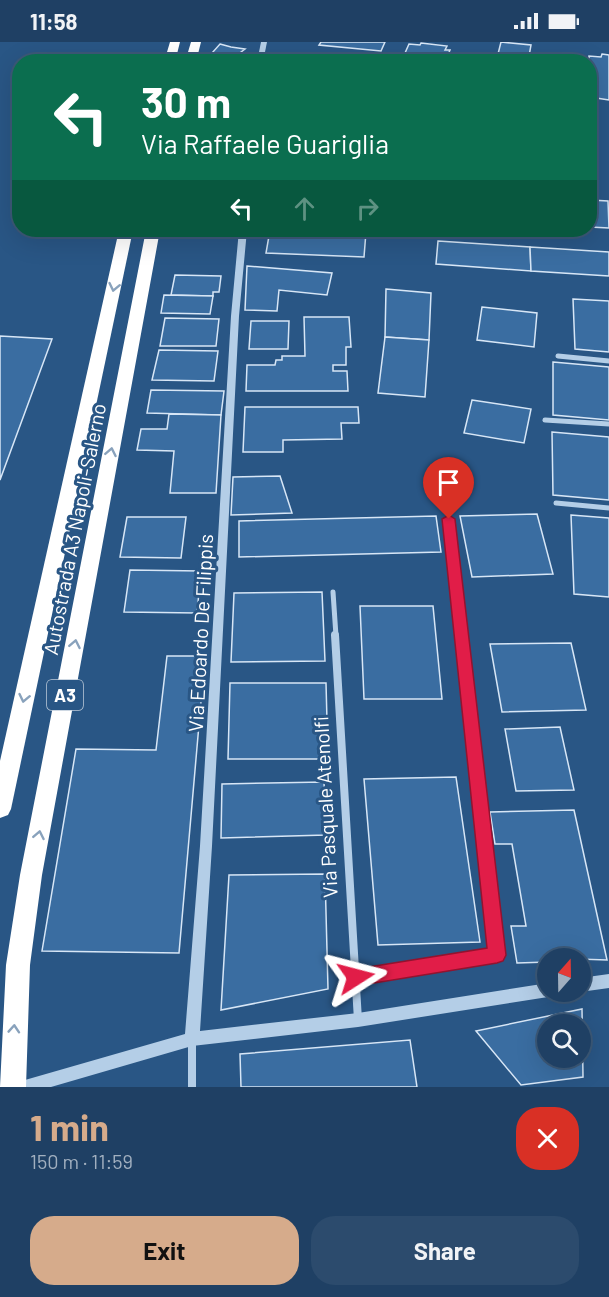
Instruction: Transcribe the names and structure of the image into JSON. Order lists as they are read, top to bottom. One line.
{"streets":{"highway":["Autostrada A3 Napoli-Salerno","A3"],"street":["Via Edoardo De Filippis","Via Pasquale Atenolfi"]},"north":"top","page":{"status":"11:58","turn":["30 m","Via Raffaele Guariglia"],"heading":["1 min","150 m · 11:59"],"buttons":["Exit","Share"]}}
